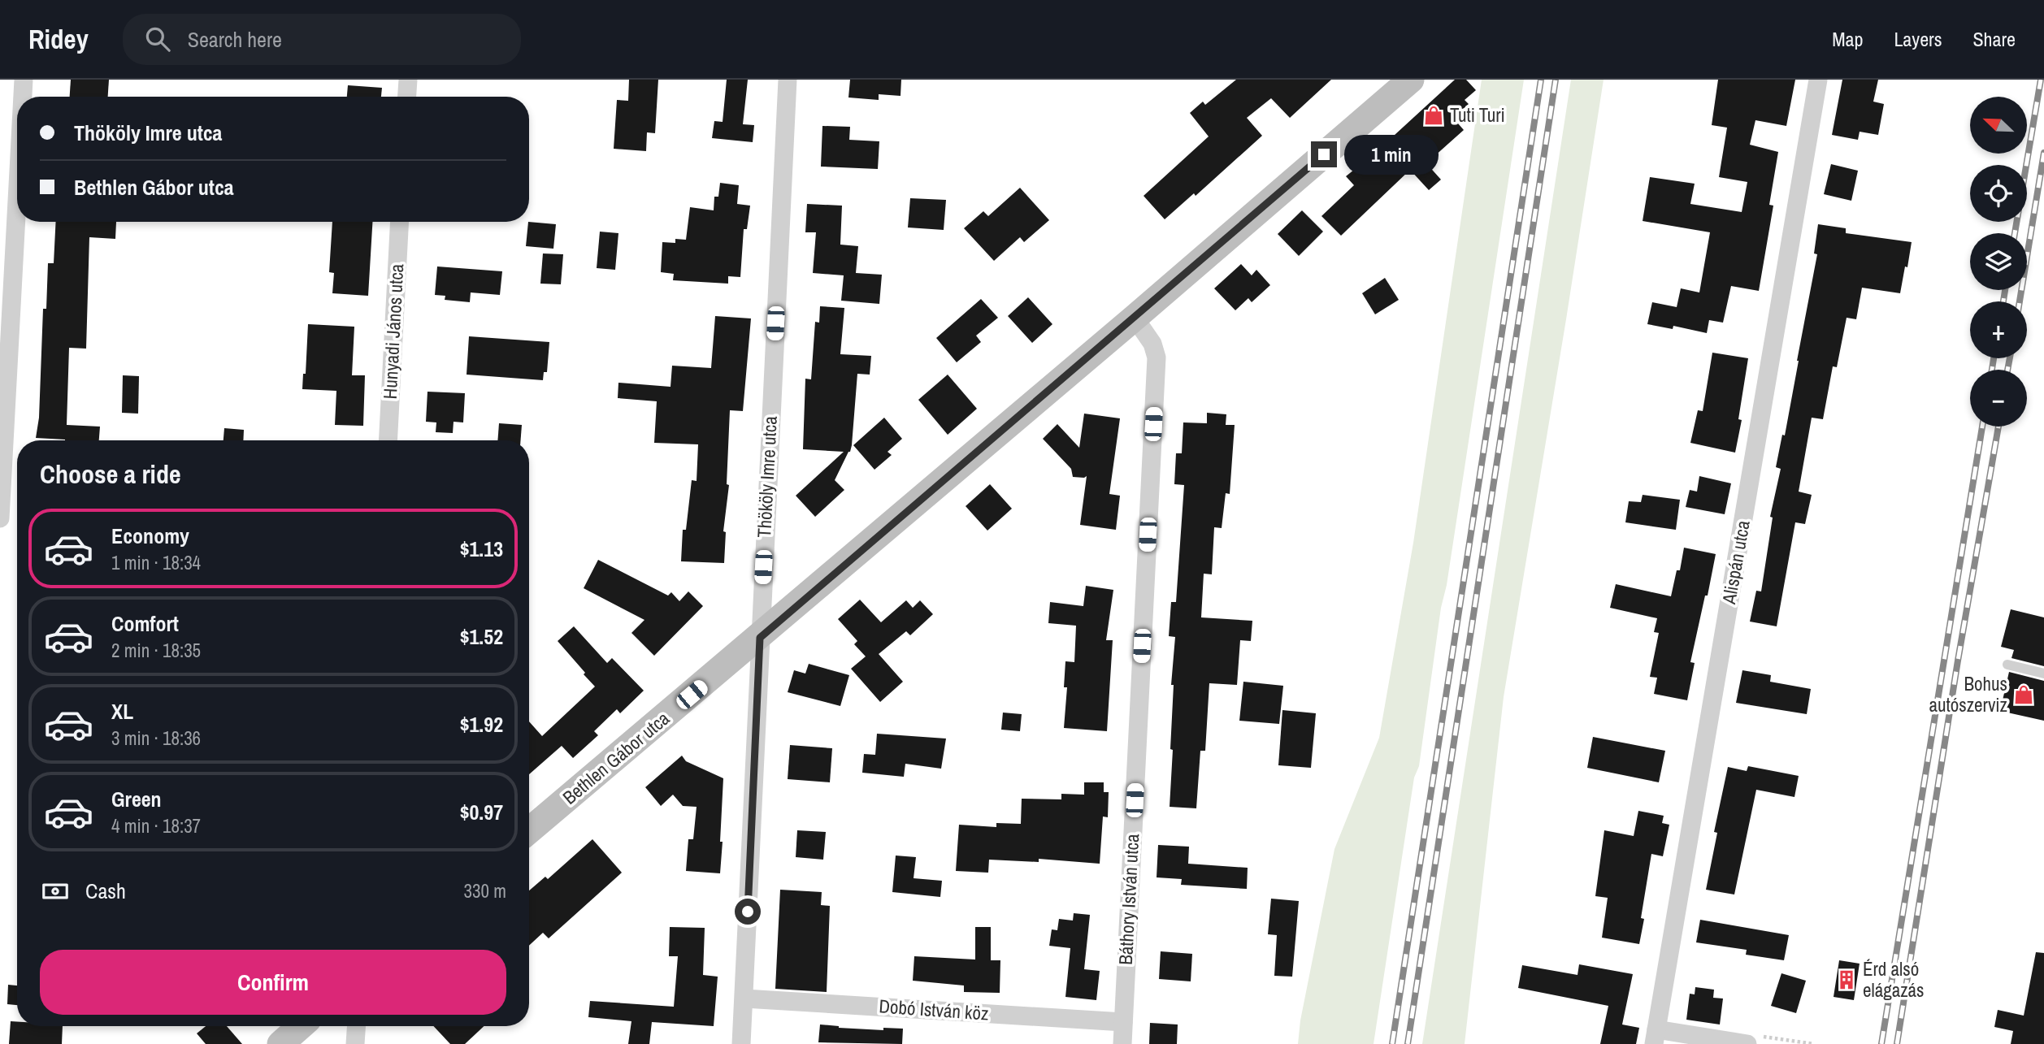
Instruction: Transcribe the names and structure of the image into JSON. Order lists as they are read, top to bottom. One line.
{"streets":{"street":["Hunyadi János utca","Thököly Imre utca","Alispán utca","Bethlen Gábor utca","Báthory István utca","Dobó István köz"]},"crossings":[["Thököly Imre utca","Bethlen Gábor utca"],["Thököly Imre utca","Dobó István köz"],["Bethlen Gábor utca","Báthory István utca"],["Báthory István utca","Dobó István köz"]],"places":{"shop":["Tuti Turi","Bohus autószerviz"],"building":["Érd alsó elágazás"]},"north":"top left","page":{"header":"Ridey","search":"Search here","nav":["Map","Layers","Share"],"map_buttons":["+","−"],"banner":["Thököly Imre utca","Bethlen Gábor utca"],"bubble":"1 min","heading":"Choose a ride","list":[{"name":"Economy","note":"1 min · 18:34","value":"$1.13"},{"name":"Comfort","note":"2 min · 18:35","value":"$1.52"},{"name":"XL","note":"3 min · 18:36","value":"$1.92"},{"name":"Green","note":"4 min · 18:37","value":"$0.97"}],"pay":["Cash","330 m"],"buttons":"Confirm"}}
